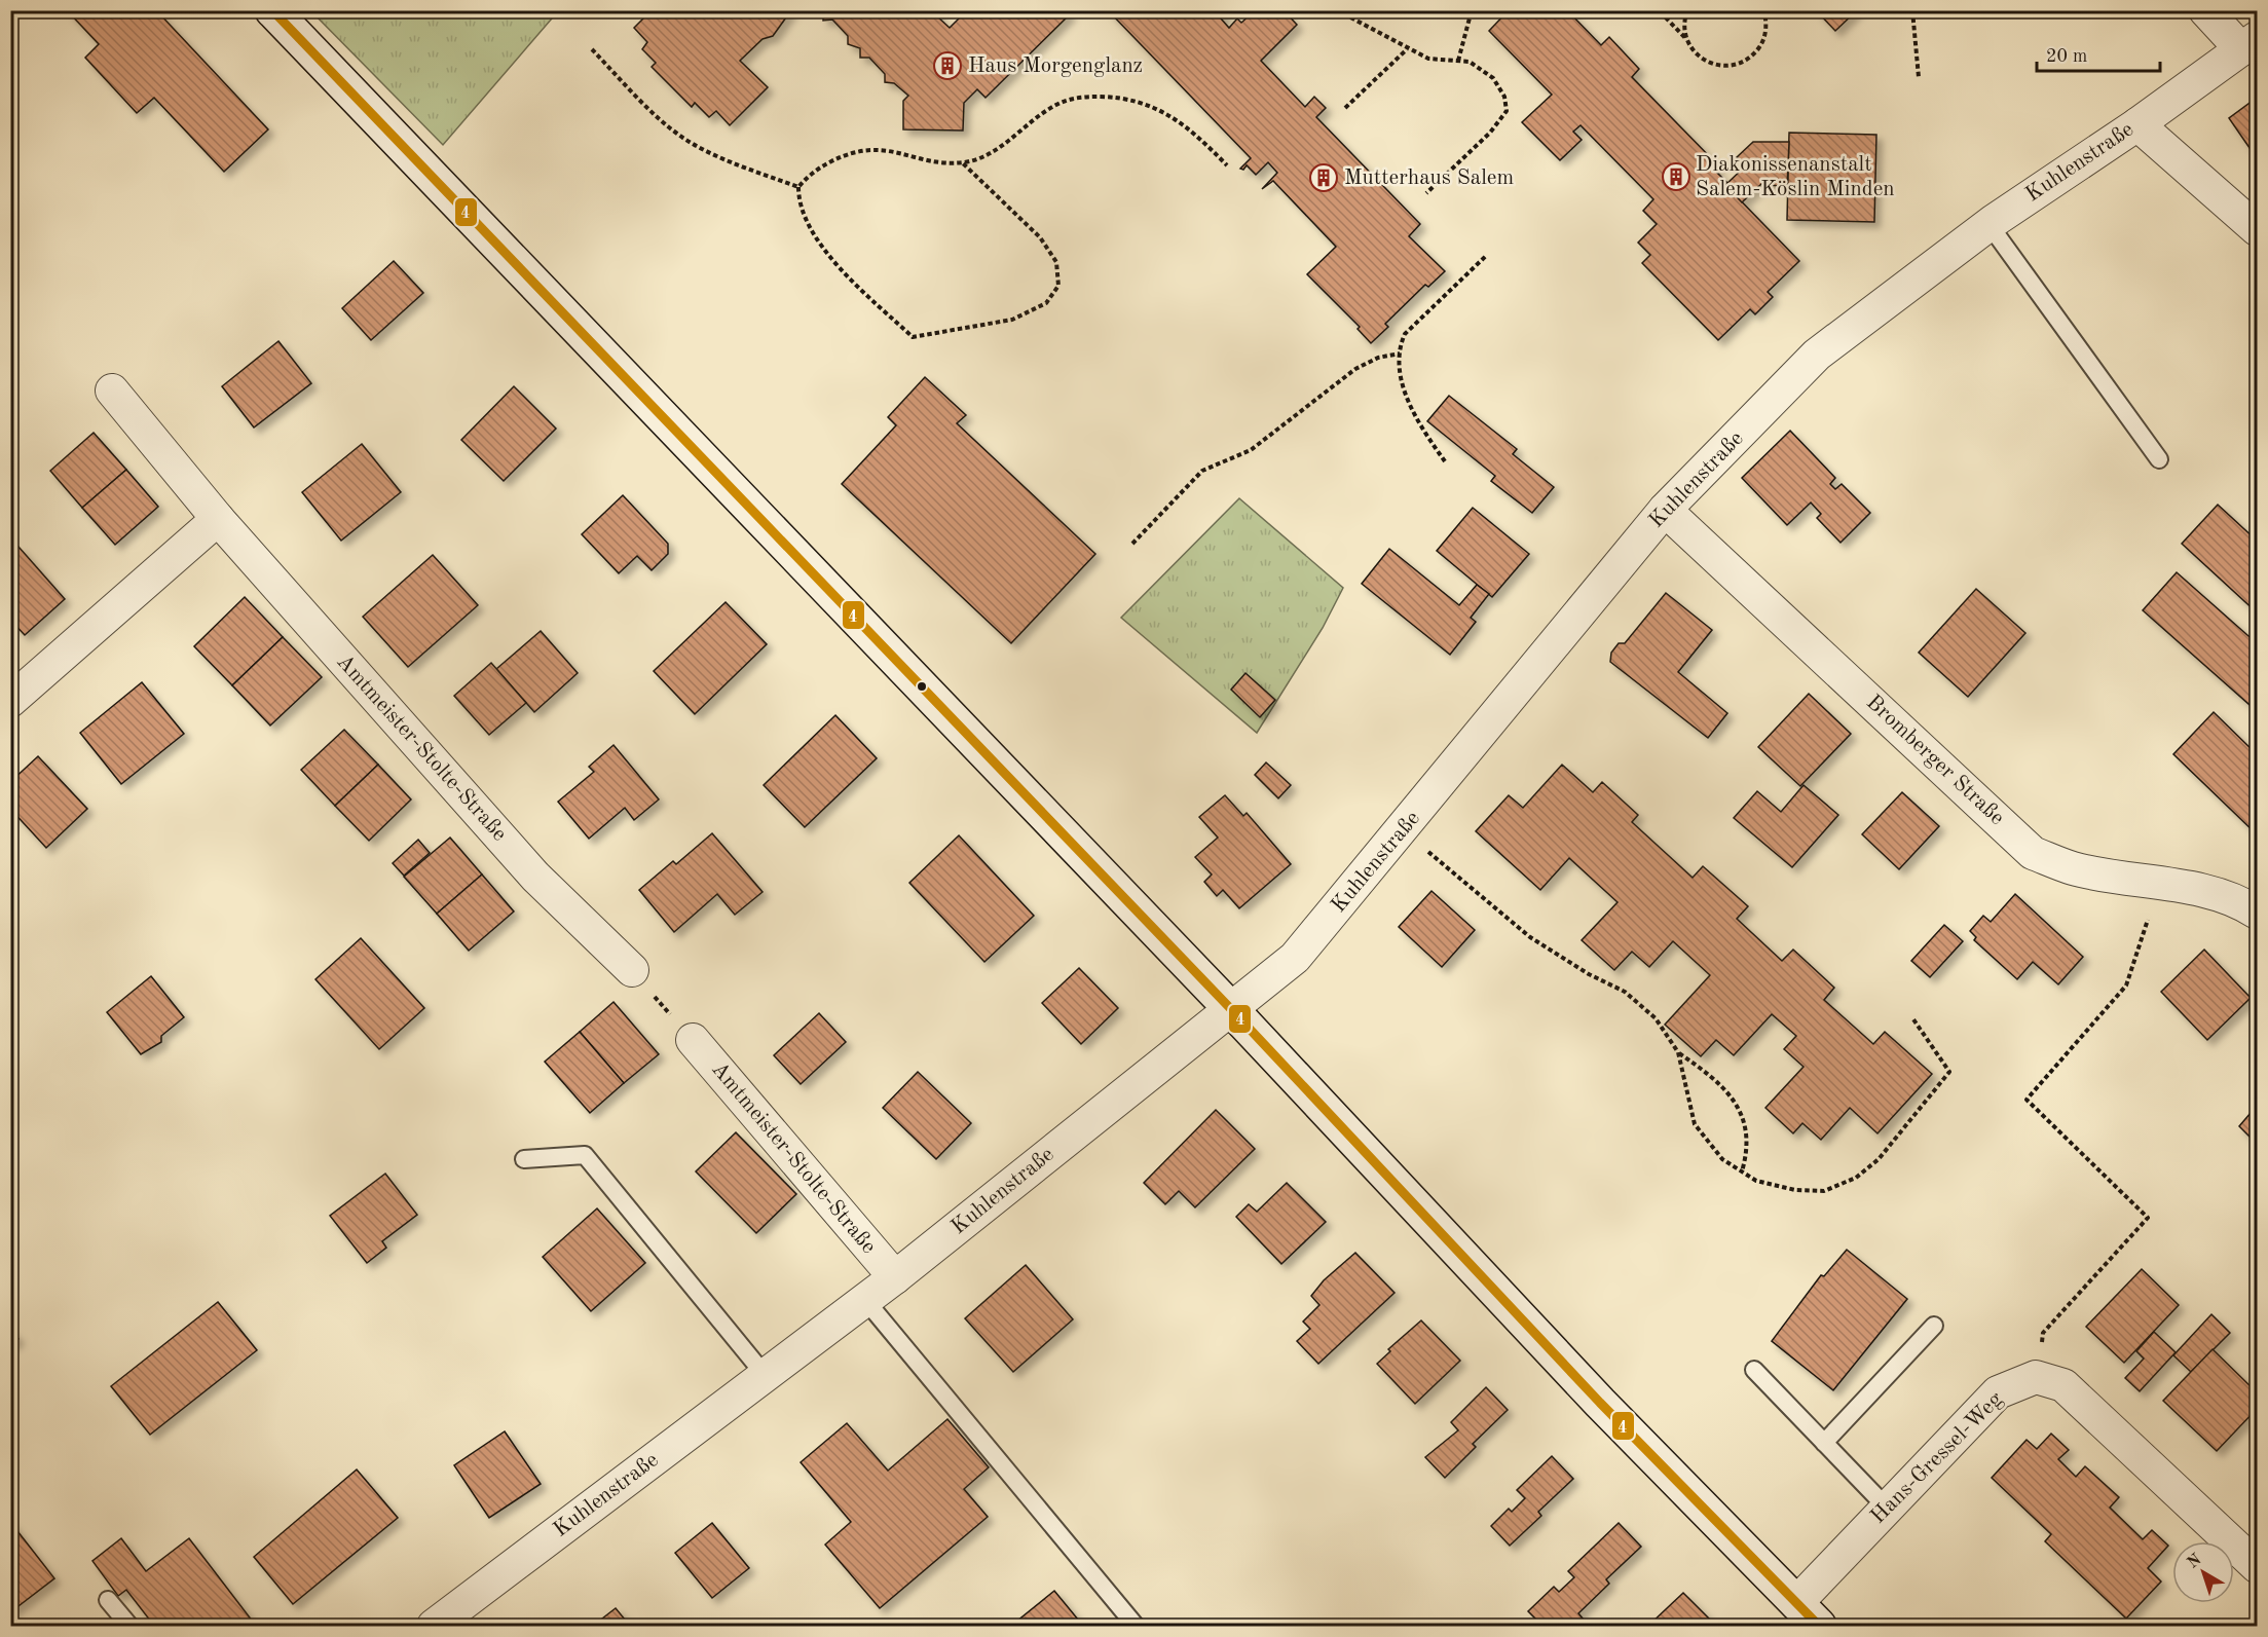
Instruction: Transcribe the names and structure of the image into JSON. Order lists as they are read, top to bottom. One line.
{"streets":{"street":["Kuhlenstraße","Amtmeister-Stolte-Straße","Bromberger Straße","Hans-Gressel-Weg"]},"crossings":[["Kuhlenstraße","Amtmeister-Stolte-Straße"],["Kuhlenstraße","Bromberger Straße"]],"places":{"building":["Haus Morgenglanz","Diakonissenanstalt Salem-Köslin Minden","Mutterhaus Salem"]},"lines":["transit line 4"],"scale_bar":"20 m","north":"top left"}
